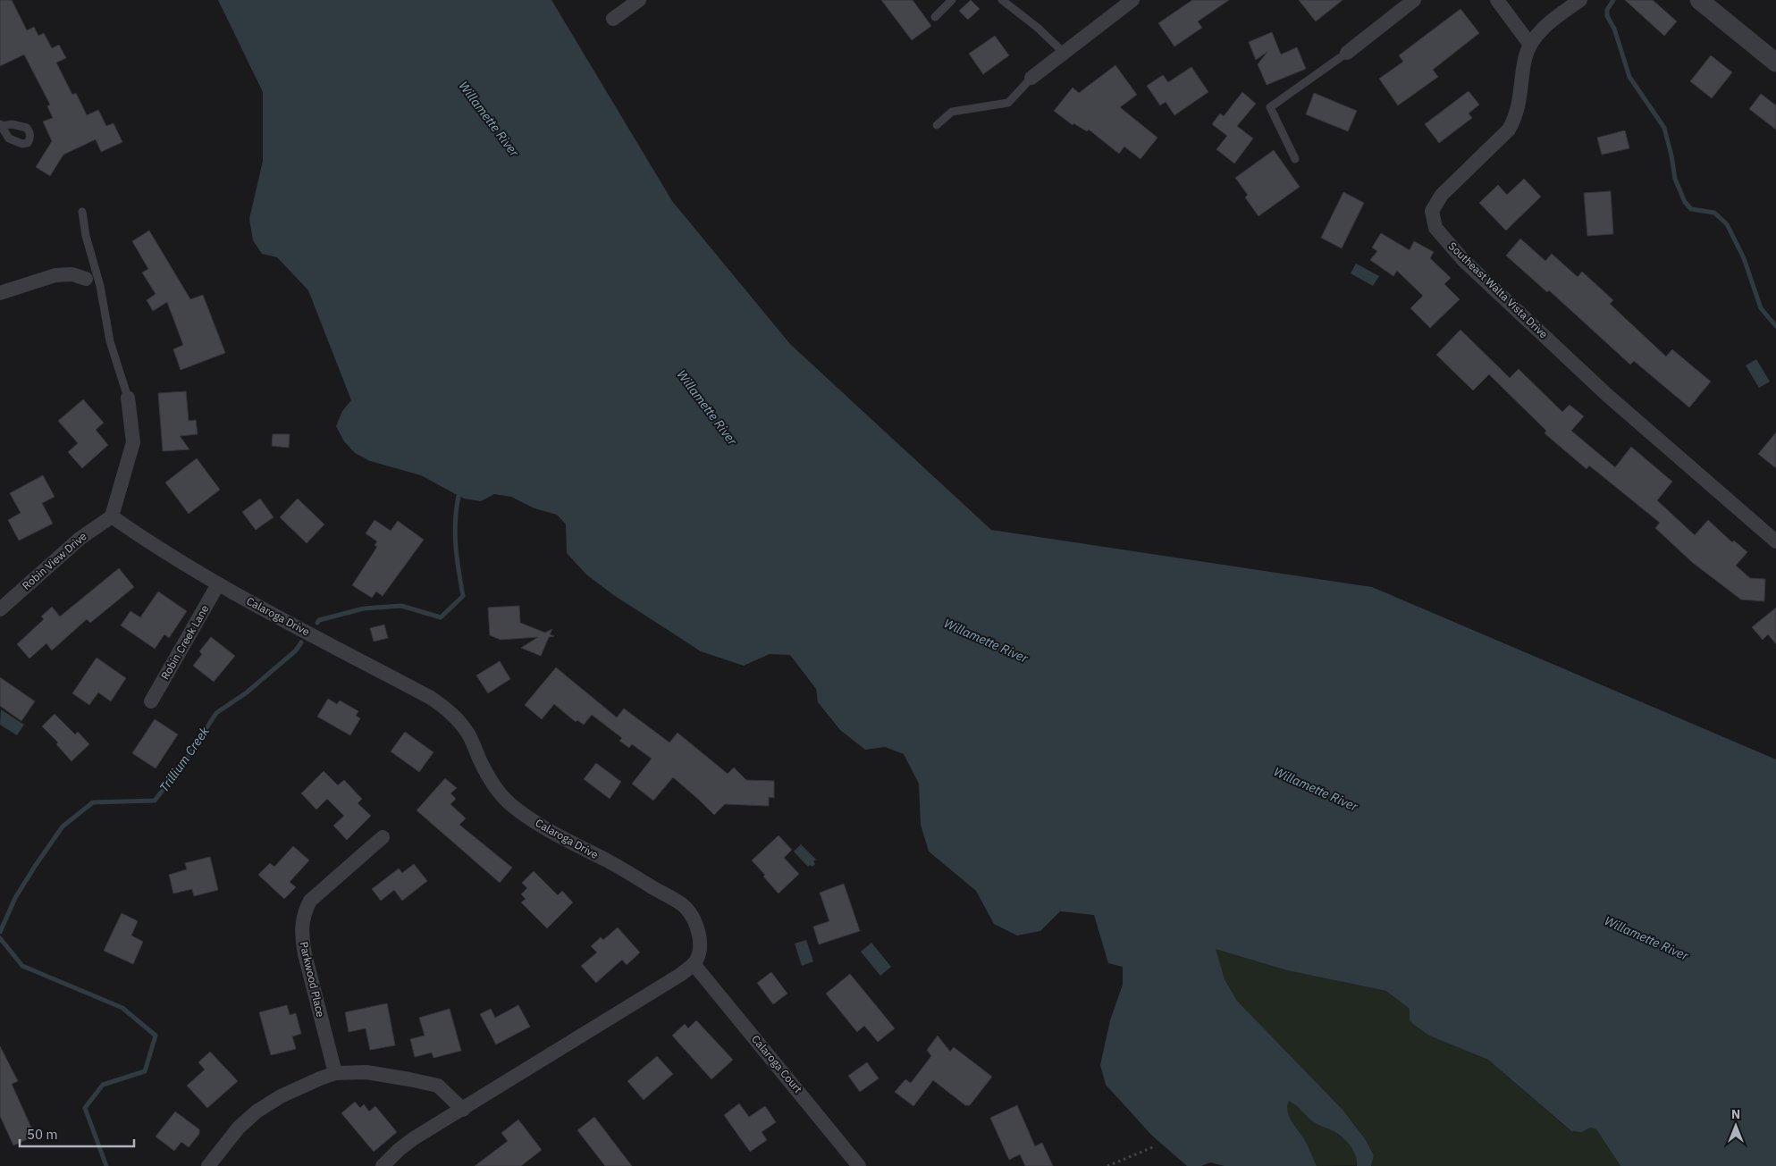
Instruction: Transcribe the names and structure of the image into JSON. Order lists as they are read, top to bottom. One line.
{"streets":{"street":["Southeast Walta Vista Drive","Robin View Drive","Calaroga Drive","Robin Creek Lane","Parkwood Place","Calaroga Court"]},"crossings":[["Robin View Drive","Calaroga Drive"],["Calaroga Drive","Robin Creek Lane"],["Calaroga Drive","Calaroga Court"]],"water":["Willamette River","Trillium Creek"],"scale_bar":"50 m","north":"top"}
